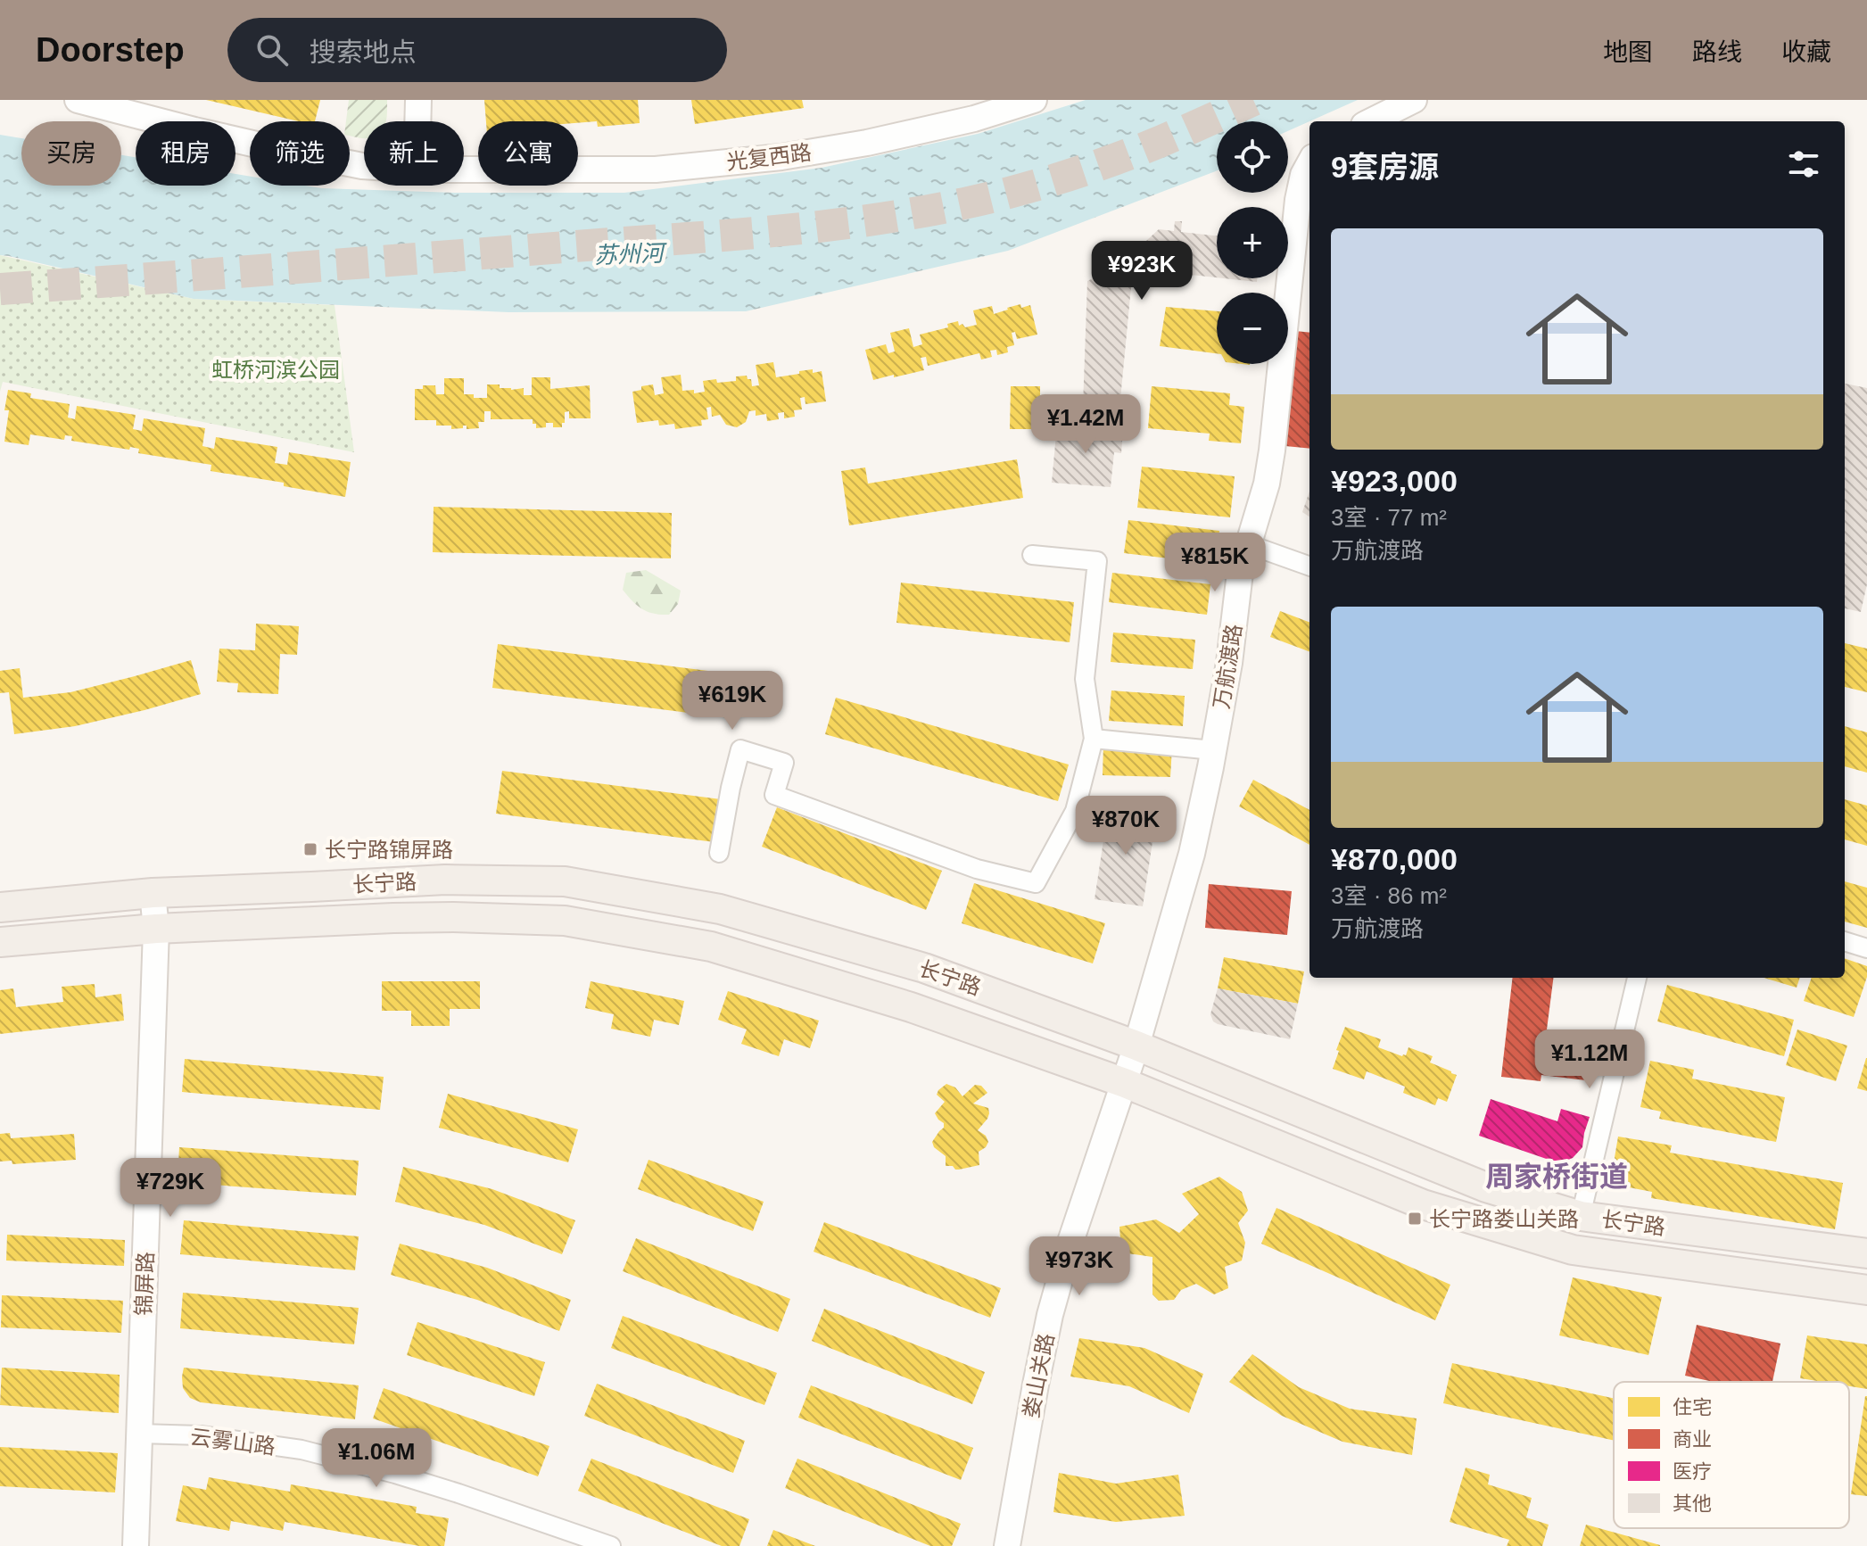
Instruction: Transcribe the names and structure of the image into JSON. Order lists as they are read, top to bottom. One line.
{"streets":{"main road":["长宁路"],"street":["光复西路","万航渡路","锦屏路","娄山关路","云雾山路"]},"crossings":[["万航渡路","长宁路"],["万航渡路","娄山关路"],["长宁路","锦屏路"],["长宁路","娄山关路"],["锦屏路","云雾山路"]],"districts":["周家桥街道"],"water":["苏州河"],"parks":["虹桥河滨公园"],"places":{"transit":["长宁路锦屏路","长宁路娄山关路"]},"legend":["住宅","商业","医疗","其他"],"page":{"header":"Doorstep","search":"搜索地点","nav":["地图","路线","收藏"],"map_buttons":["+","−"],"chip":["买房","租房","筛选","新上","公寓"],"heading":"9套房源","list":[{"name":"¥923,000","note":"3室 · 77 m² · 万航渡路"},{"name":"¥870,000","note":"3室 · 86 m² · 万航渡路"}],"price":["¥923K","¥1.42M","¥815K","¥619K","¥870K","¥1.12M","¥729K","¥973K","¥1.06M"]}}
